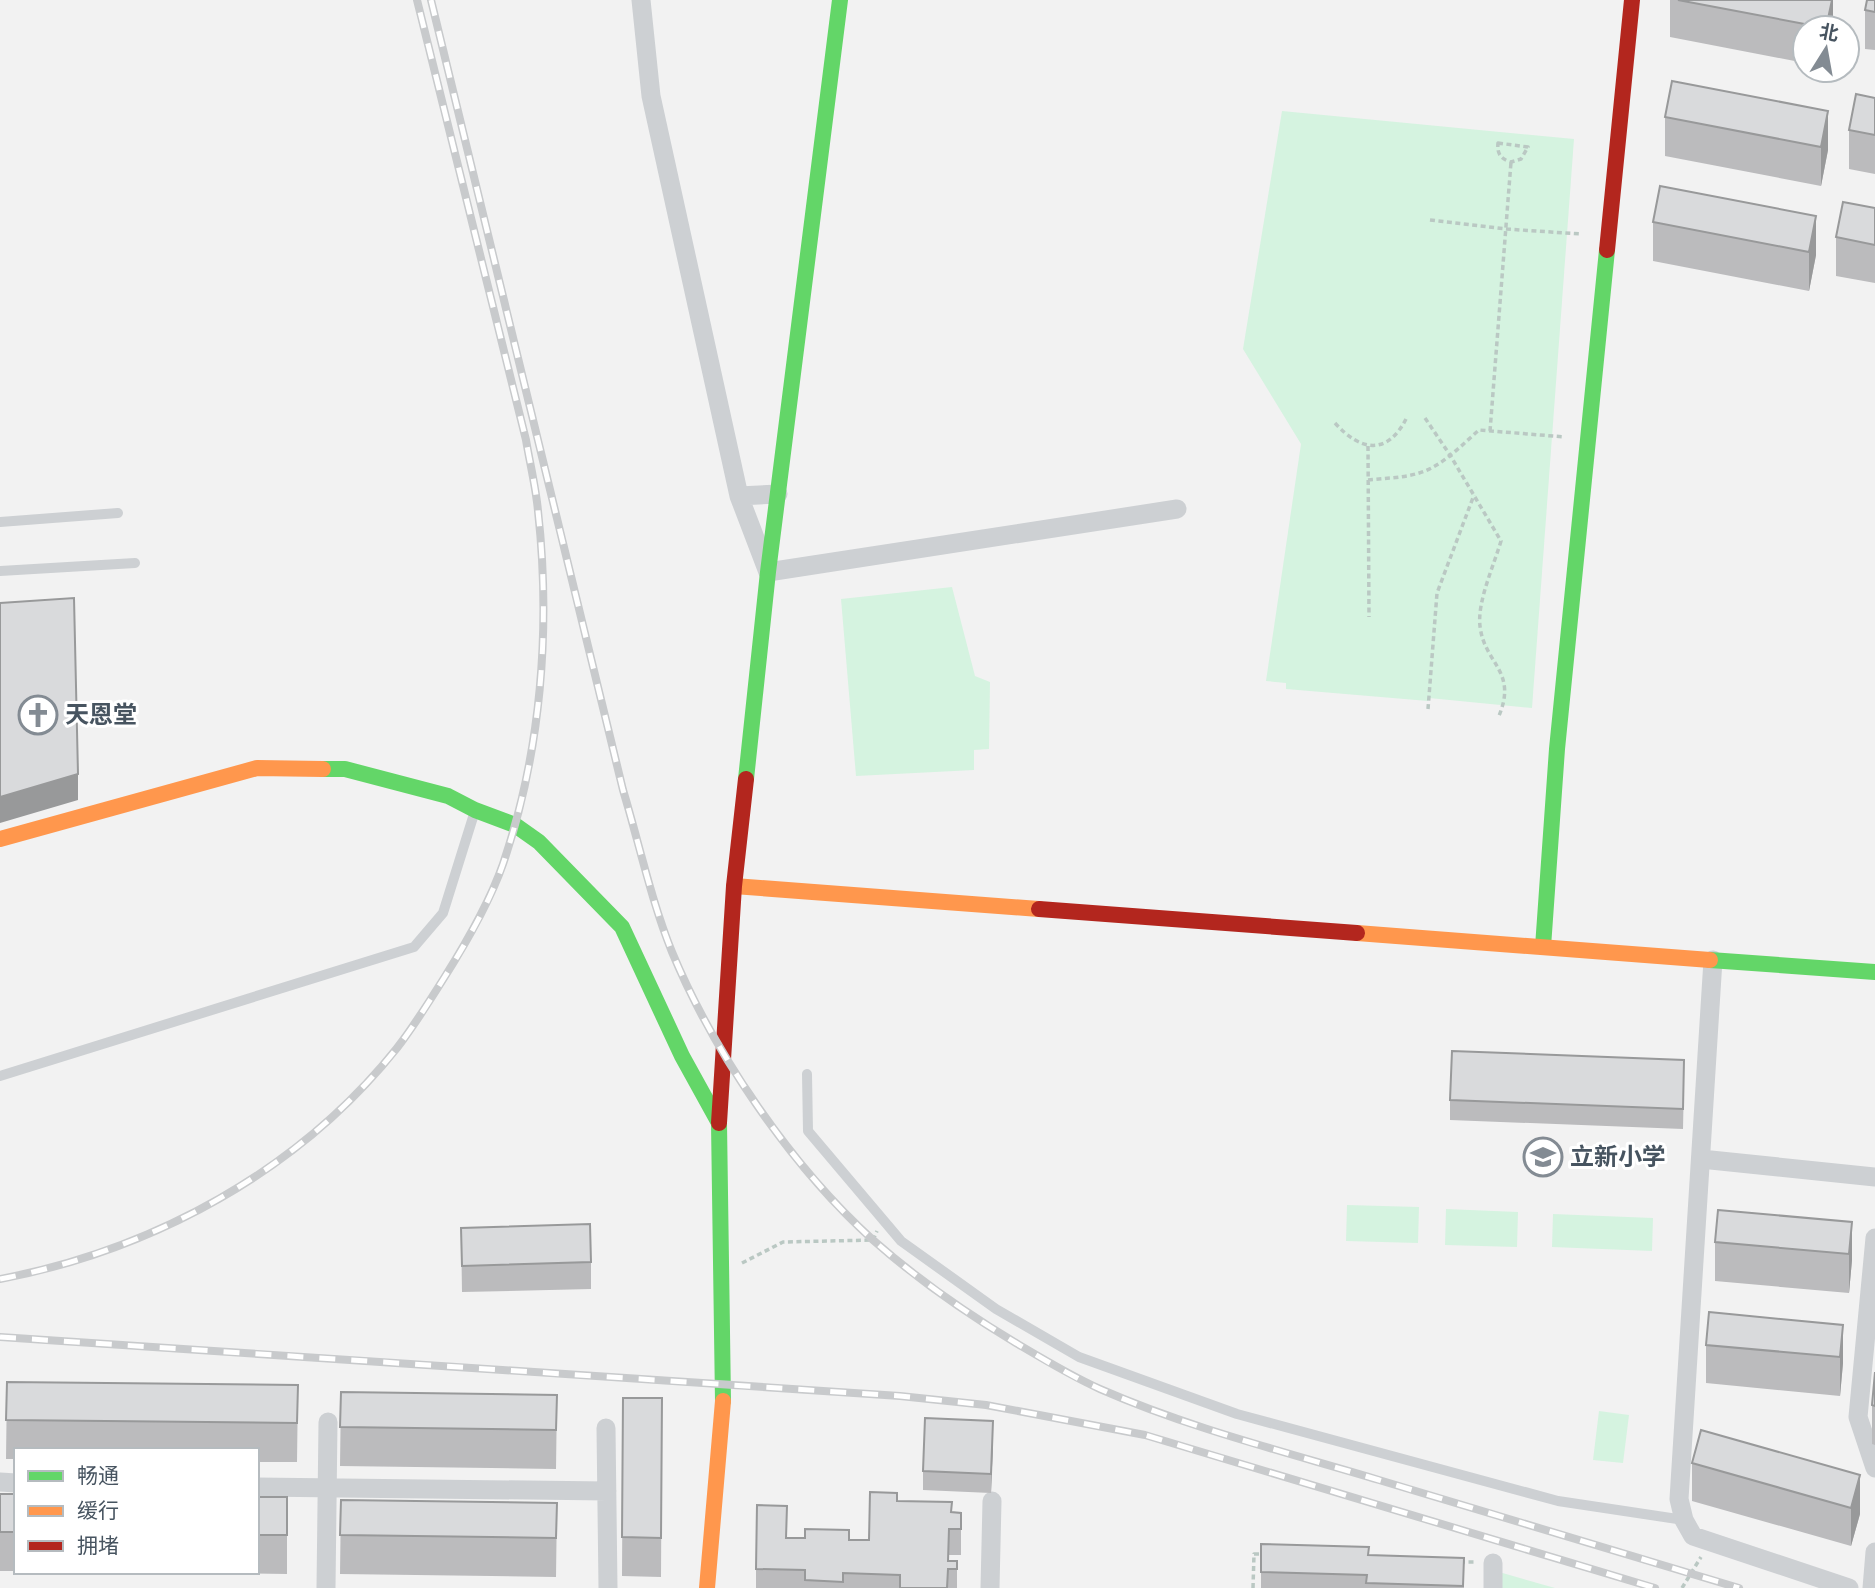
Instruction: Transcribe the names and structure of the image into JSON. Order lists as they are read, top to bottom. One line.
{"places":{"church":["天恩堂"],"school or university":["立新小学"]},"legend":["畅通","缓行","拥堵"],"north":"top"}
